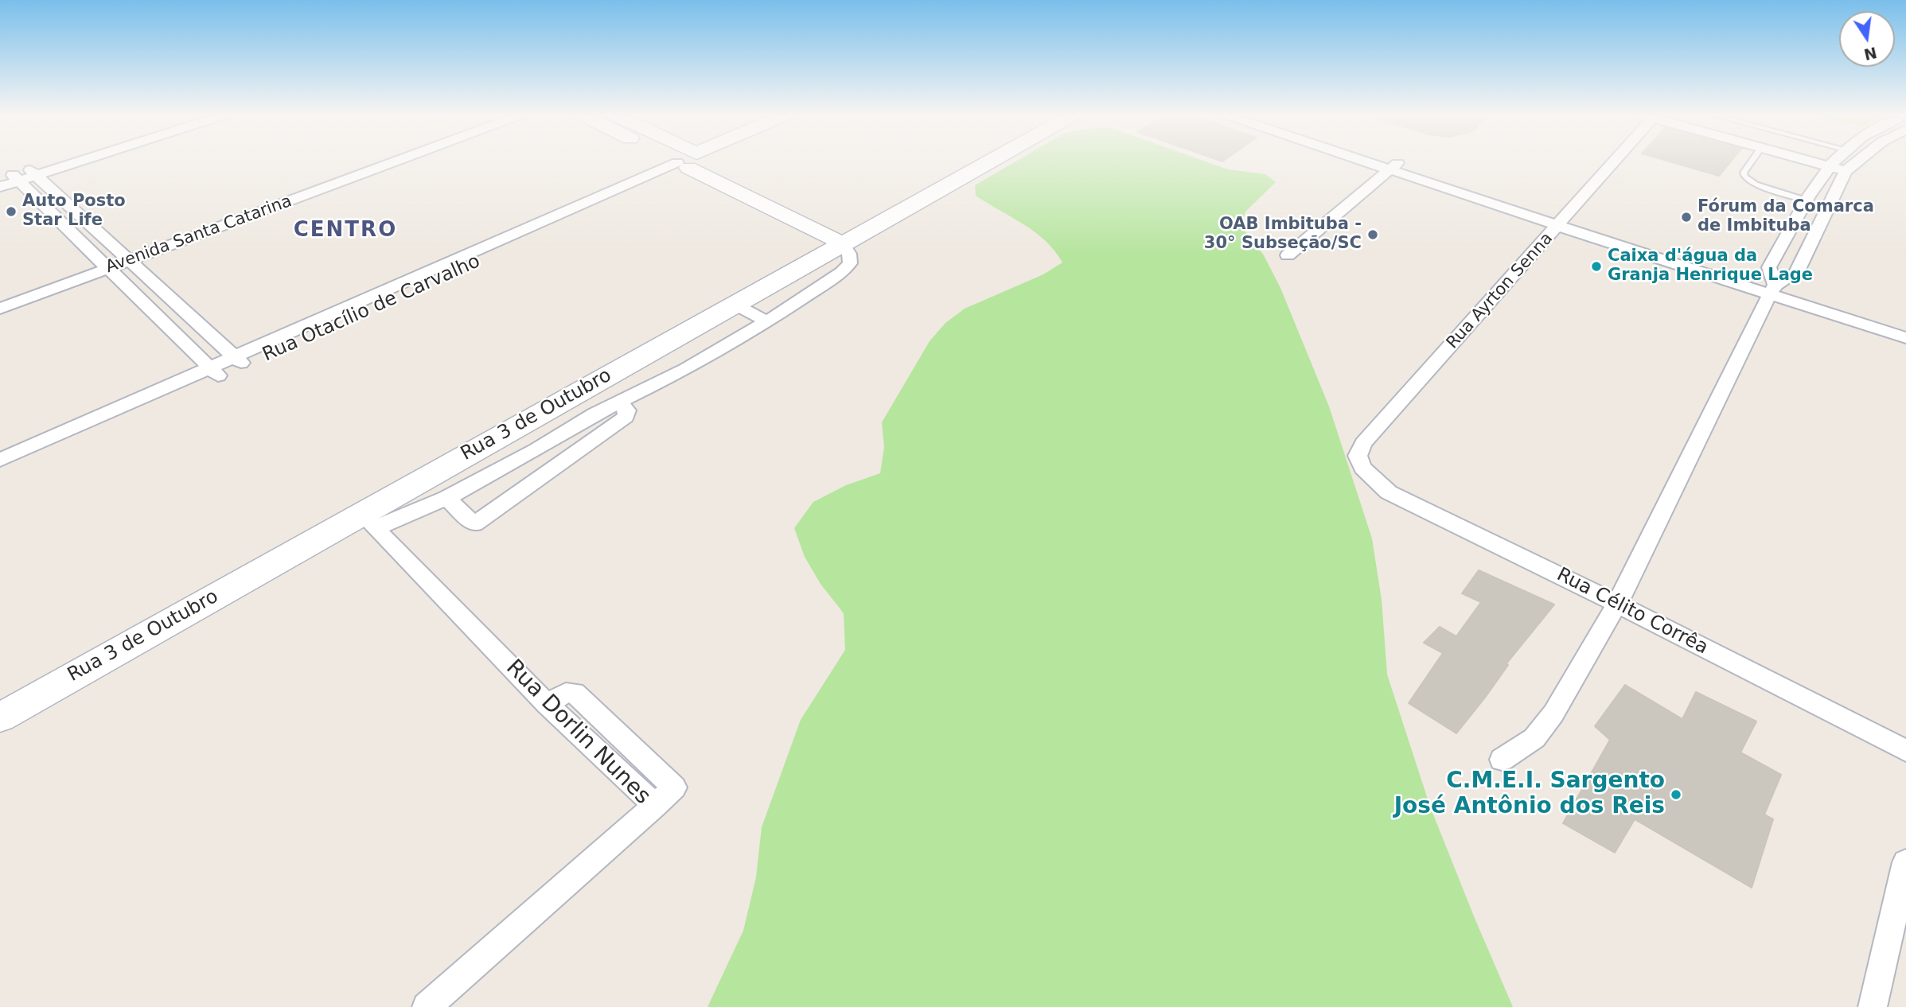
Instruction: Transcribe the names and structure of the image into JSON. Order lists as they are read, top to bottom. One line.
{"streets":{"main road":["Rua 3 de Outubro"],"street":["Avenida Santa Catarina","Rua Ayrton Senna","Rua Otacílio de Carvalho","Rua Célito Corrêa","Rua Dorlin Nunes"]},"crossings":[["Rua Ayrton Senna","Rua Célito Corrêa"],["Rua 3 de Outubro","Rua Dorlin Nunes"]],"districts":["CENTRO"],"places":["Auto Posto Star Life","Fórum da Comarca de Imbituba","OAB Imbituba - 30° Subseção/SC","Caixa d'água da Granja Henrique Lage","C.M.E.I. Sargento José Antônio dos Reis"],"north":"bottom"}
